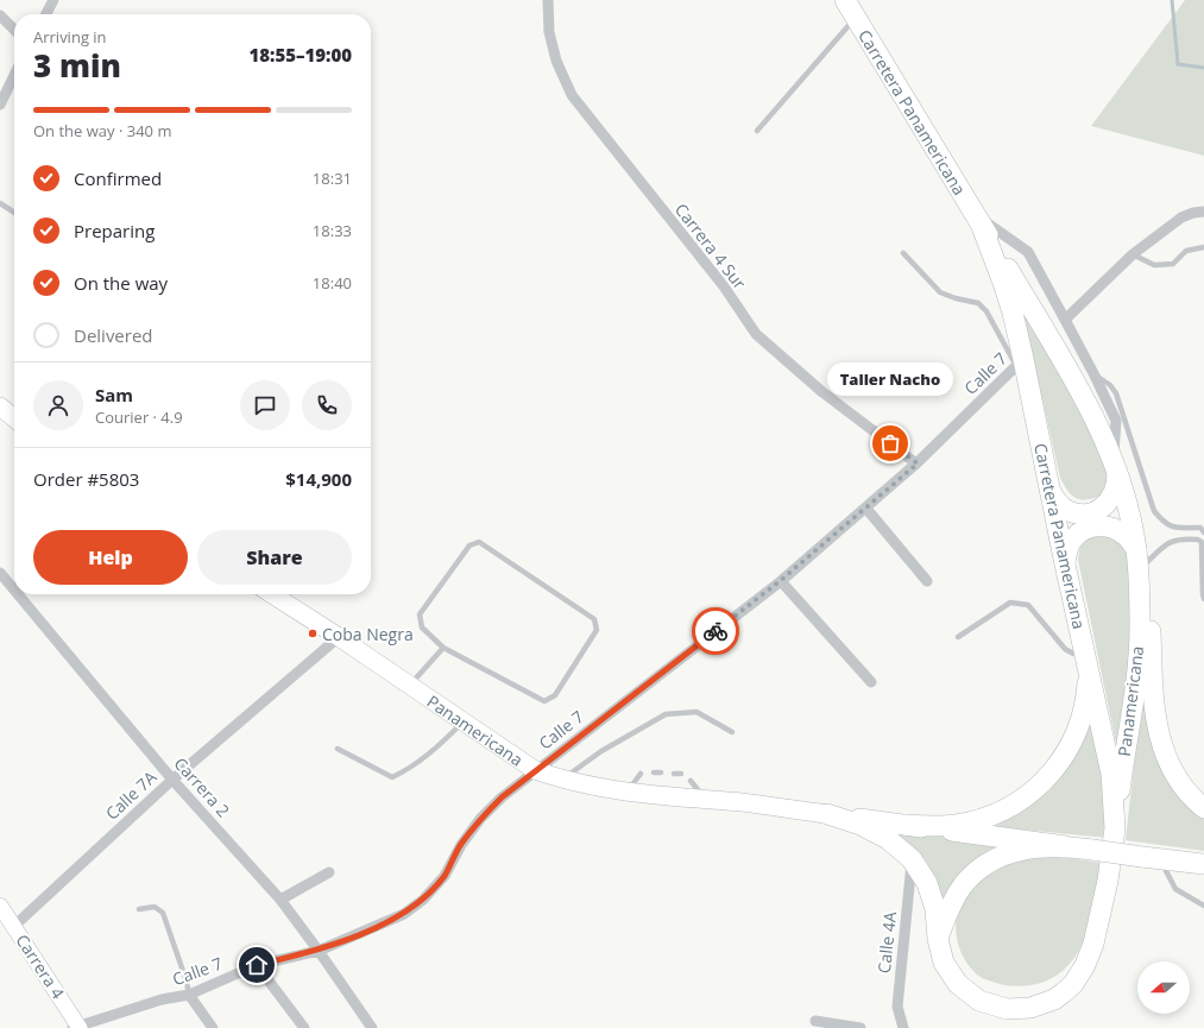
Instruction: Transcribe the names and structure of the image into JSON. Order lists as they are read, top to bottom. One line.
{"streets":{"highway":["Carretera Panamericana","Panamericana"],"street":["Carrera 4 Sur","Calle 7","Carrera 2","Calle 7A","Calle 4A","Carrera 4"]},"crossings":[["Carretera Panamericana","Calle 7"],["Carretera Panamericana","Panamericana"],["Carrera 4 Sur","Calle 7"],["Calle 7","Panamericana"],["Calle 7","Carrera 2"],["Calle 7","Carrera 4"],["Panamericana","Calle 7A"],["Panamericana","Calle 4A"],["Carrera 2","Calle 7A"],["Calle 7A","Carrera 4"]],"places":["Taller Nacho","Coba Negra"],"north":"left","page":{"heading":["3 min","Arriving in","18:55–19:00"],"panel":["Sam","Courier · 4.9","Order #5803","$14,900"],"bar":"On the way · 340 m","list":[["Confirmed","18:31"],["Preparing","18:33"],["On the way","18:40"],"Delivered"],"bubble":"Taller Nacho","buttons":["Help","Share"]}}
